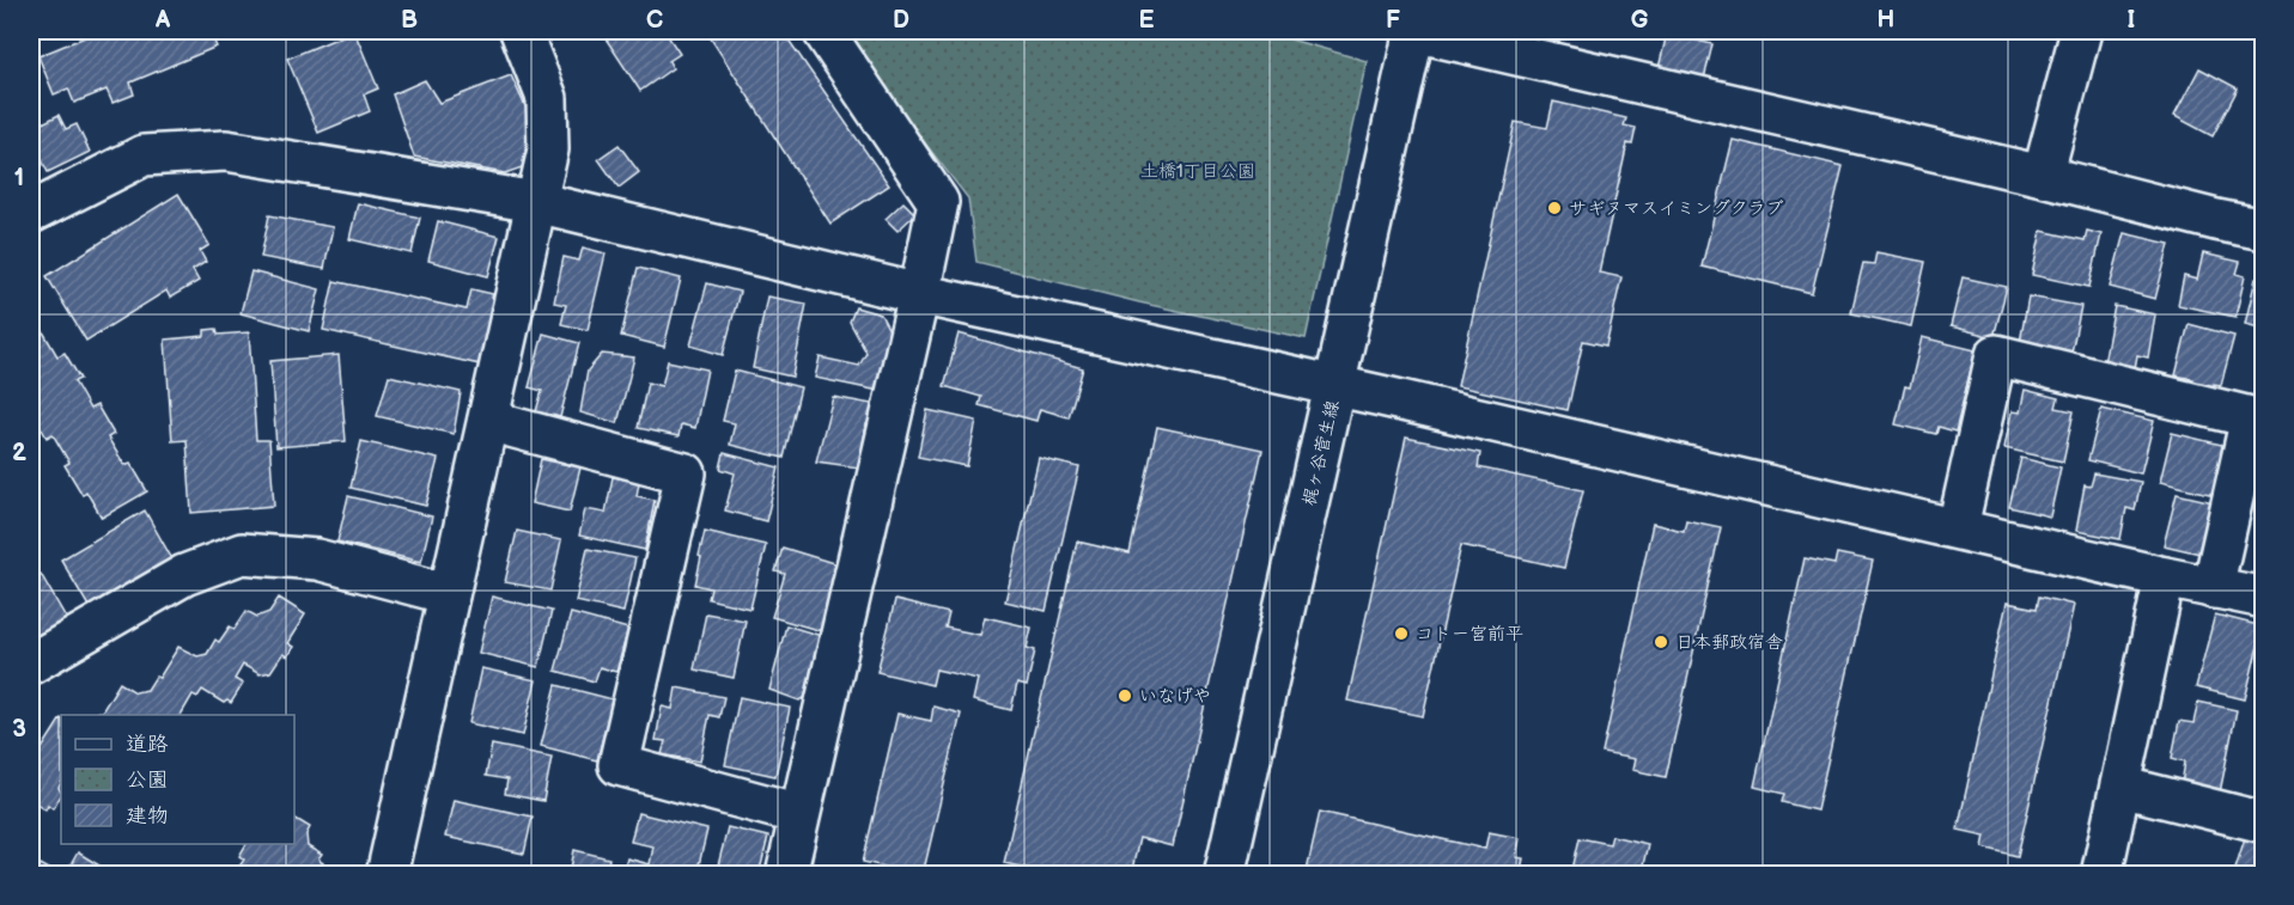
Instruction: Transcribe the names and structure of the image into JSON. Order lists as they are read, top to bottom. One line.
{"streets":{"street":["梶ヶ谷菅生線"]},"parks":["土橋1丁目公園"],"places":["サギヌマスイミングクラブ","コトー宮前平","日本郵政宿舎","いなげや"],"legend":["道路","公園","建物"],"grid":{"columns":["A","B","C","D","E","F","G","H","I"],"rows":["1","2","3"]}}
